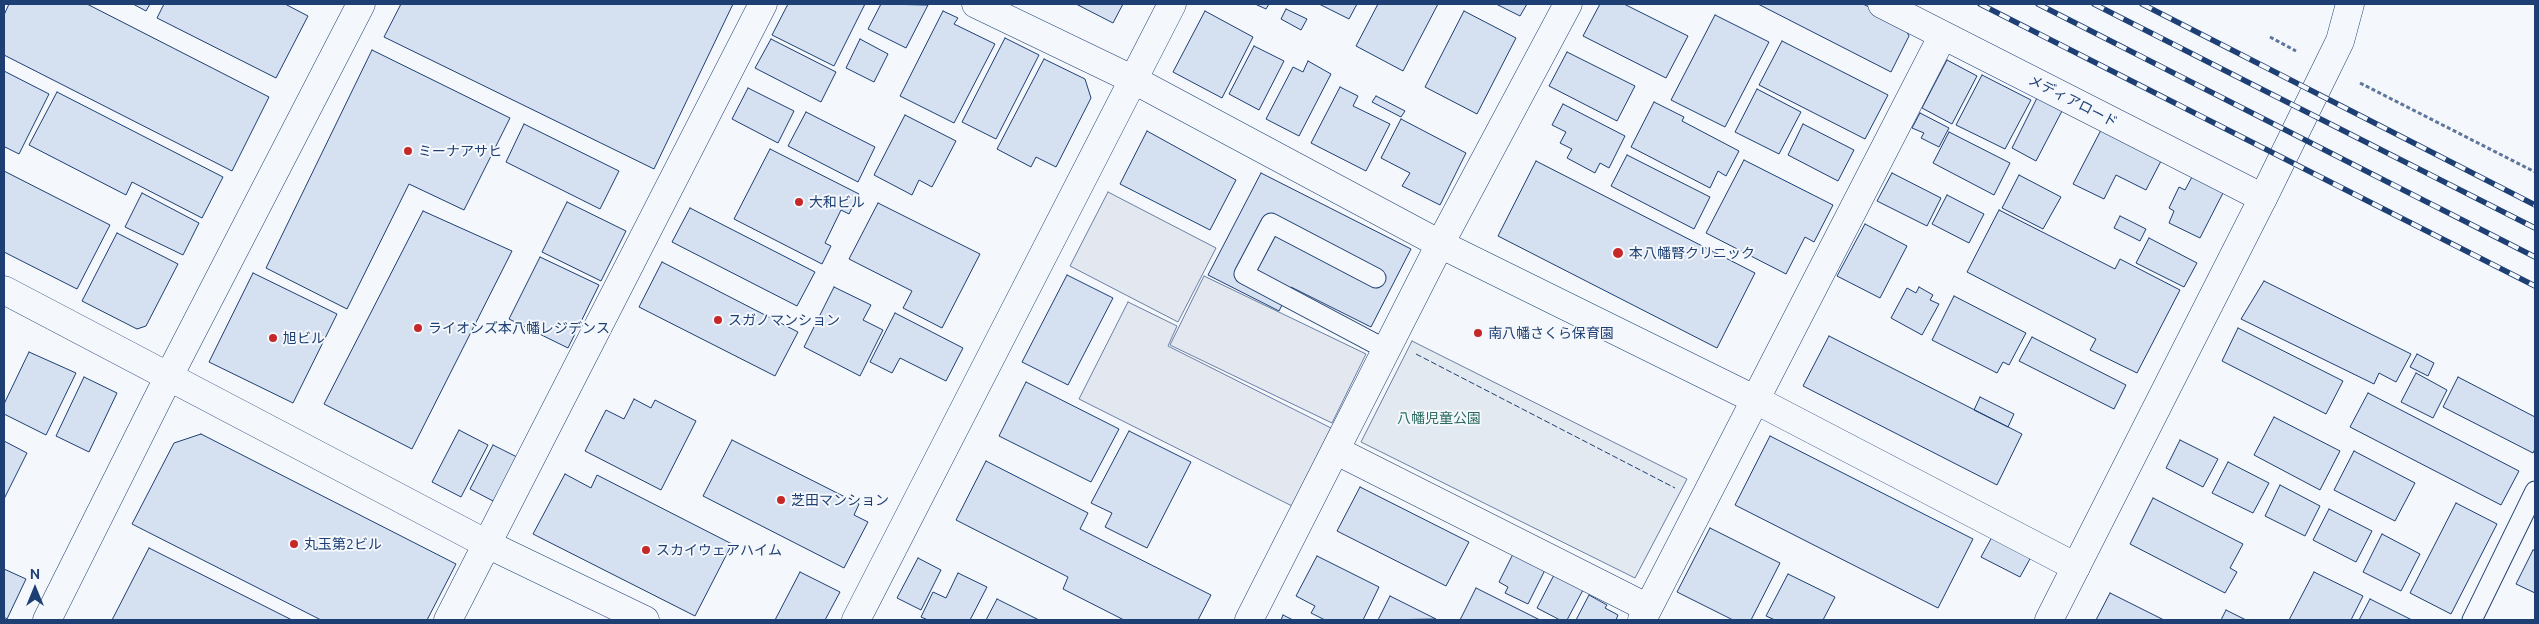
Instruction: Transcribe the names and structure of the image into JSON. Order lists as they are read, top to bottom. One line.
{"streets":{"street":["メディアロード"]},"parks":["八幡児童公園"],"places":["ミーナアサヒ","大和ビル","本八幡腎クリニック","スガノマンション","ライオンズ本八幡レジデンス","南八幡さくら保育園","旭ビル","芝田マンション","丸玉第2ビル","スカイウェアハイム"],"north":"top"}
